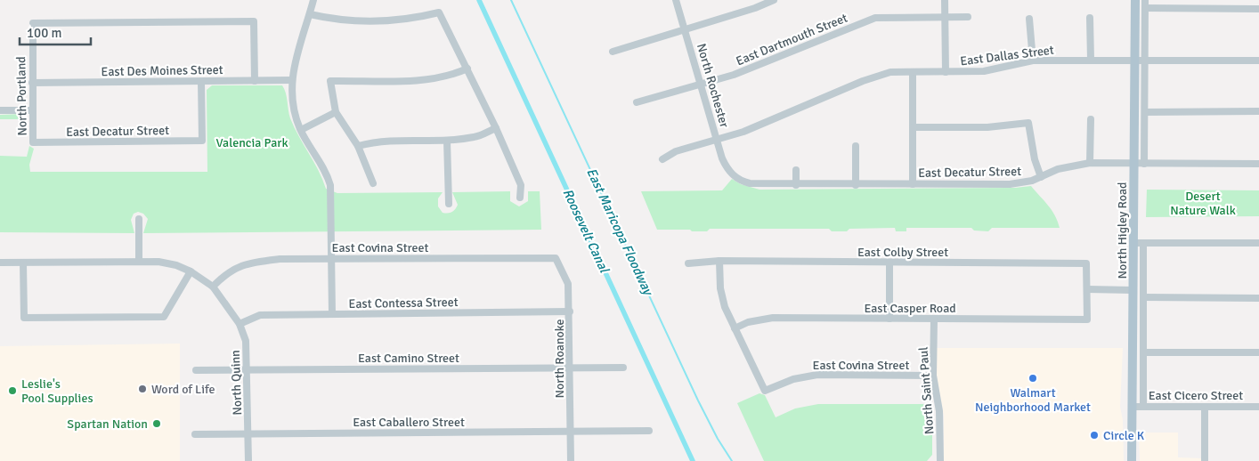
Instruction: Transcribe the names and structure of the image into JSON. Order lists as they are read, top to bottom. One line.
{"streets":{"main road":["North Higley Road"],"street":["East Dartmouth Street","East Dallas Street","East Des Moines Street","North Rochester","North Portland","East Decatur Street","East Covina Street","East Colby Street","East Contessa Street","East Casper Road","East Camino Street","North Roanoke","North Quinn","North Saint Paul","East Cicero Street","East Caballero Street"]},"crossings":[["East Dartmouth Street","North Rochester"],["East Dallas Street","North Rochester"],["East Dallas Street","North Higley Road"],["East Des Moines Street","North Portland"],["East Des Moines Street","East Decatur Street"],["North Rochester","East Decatur Street"],["North Portland","East Decatur Street"],["East Decatur Street","North Higley Road"],["North Higley Road","East Cicero Street"],["East Covina Street","East Casper Road"],["East Covina Street","North Roanoke"],["East Covina Street","North Quinn"],["East Covina Street","North Saint Paul"],["East Colby Street","East Casper Road"],["East Contessa Street","North Roanoke"],["East Contessa Street","North Quinn"],["East Casper Road","North Saint Paul"],["East Camino Street","North Roanoke"],["East Camino Street","North Quinn"],["North Roanoke","East Caballero Street"],["North Quinn","East Caballero Street"]],"water":["Roosevelt Canal","East Maricopa Floodway"],"parks":["Valencia Park","Desert Nature Walk"],"places":["Walmart Neighborhood Market","Word of Life","Leslie's Pool Supplies","Spartan Nation","Circle K"],"scale_bar":"100 m"}
